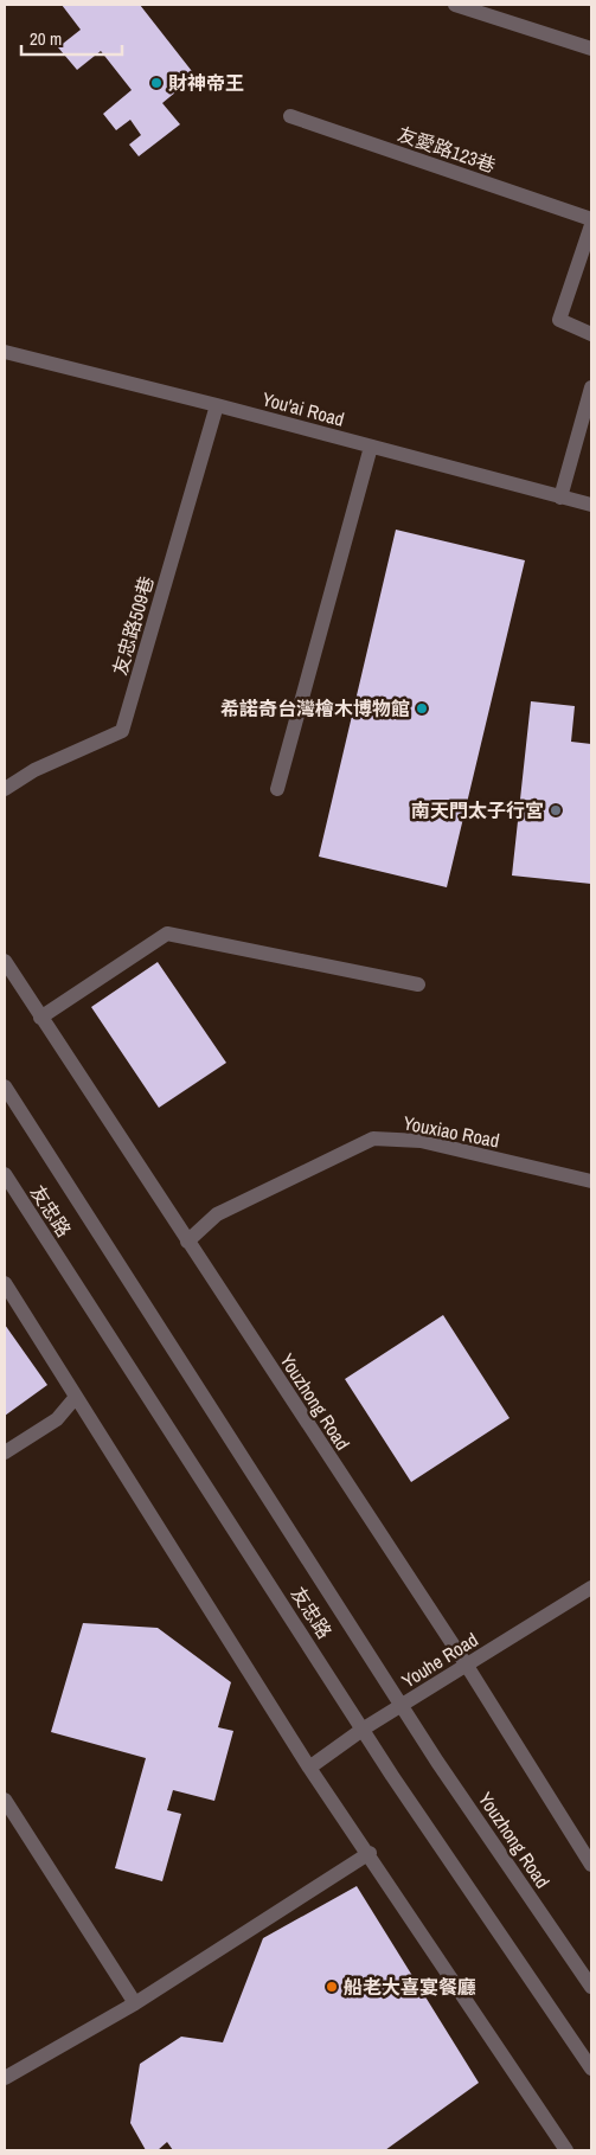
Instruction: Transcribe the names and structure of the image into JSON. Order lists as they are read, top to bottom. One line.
{"streets":{"street":["友愛路123巷","You'ai Road","友忠路509巷","Youxiao Road","友忠路","Youzhong Road","Youhe Road"]},"crossings":[["You'ai Road","友忠路509巷"],["Youxiao Road","Youzhong Road"],["友忠路","Youhe Road"],["Youzhong Road","Youhe Road"]],"places":["財神帝王","希諾奇台灣檜木博物館","南天門太子行宮","船老大喜宴餐廳"],"scale_bar":"20 m"}
